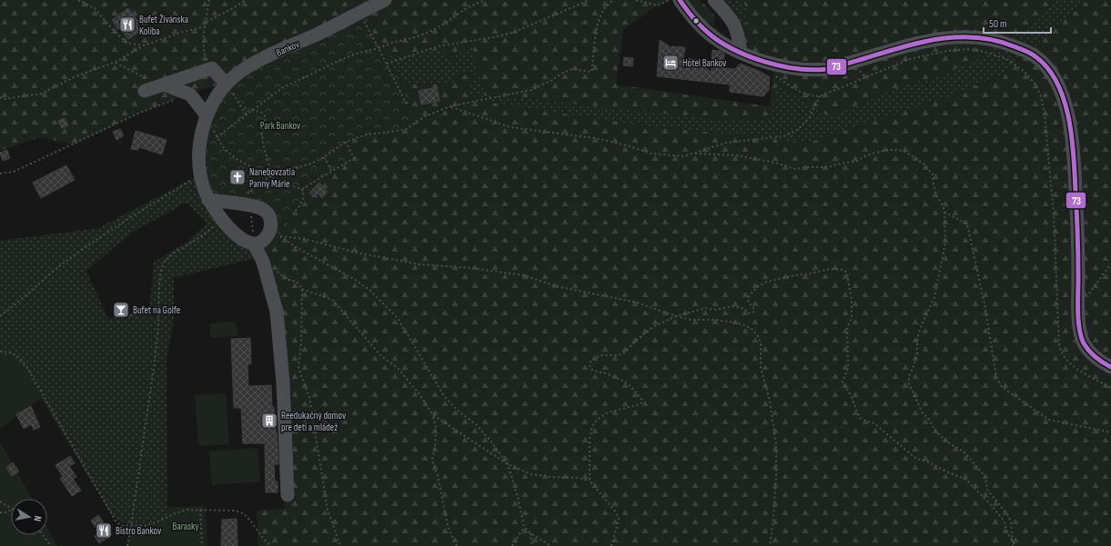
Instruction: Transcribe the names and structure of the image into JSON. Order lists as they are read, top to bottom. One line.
{"streets":{"street":["Bankov"]},"parks":["Park Bankov","Barasky"],"places":{"restaurant":["Bufet Živánska Koliba","Bistro Bankov"],"hotel":["Hotel Bankov"],"church":["Nanebovzatia Panny Márie"],"bar":["Bufet na Golfe"],"building":["Reedukačný domov pre deti a mládež"]},"lines":["transit line 73"],"scale_bar":"50 m","north":"right"}
